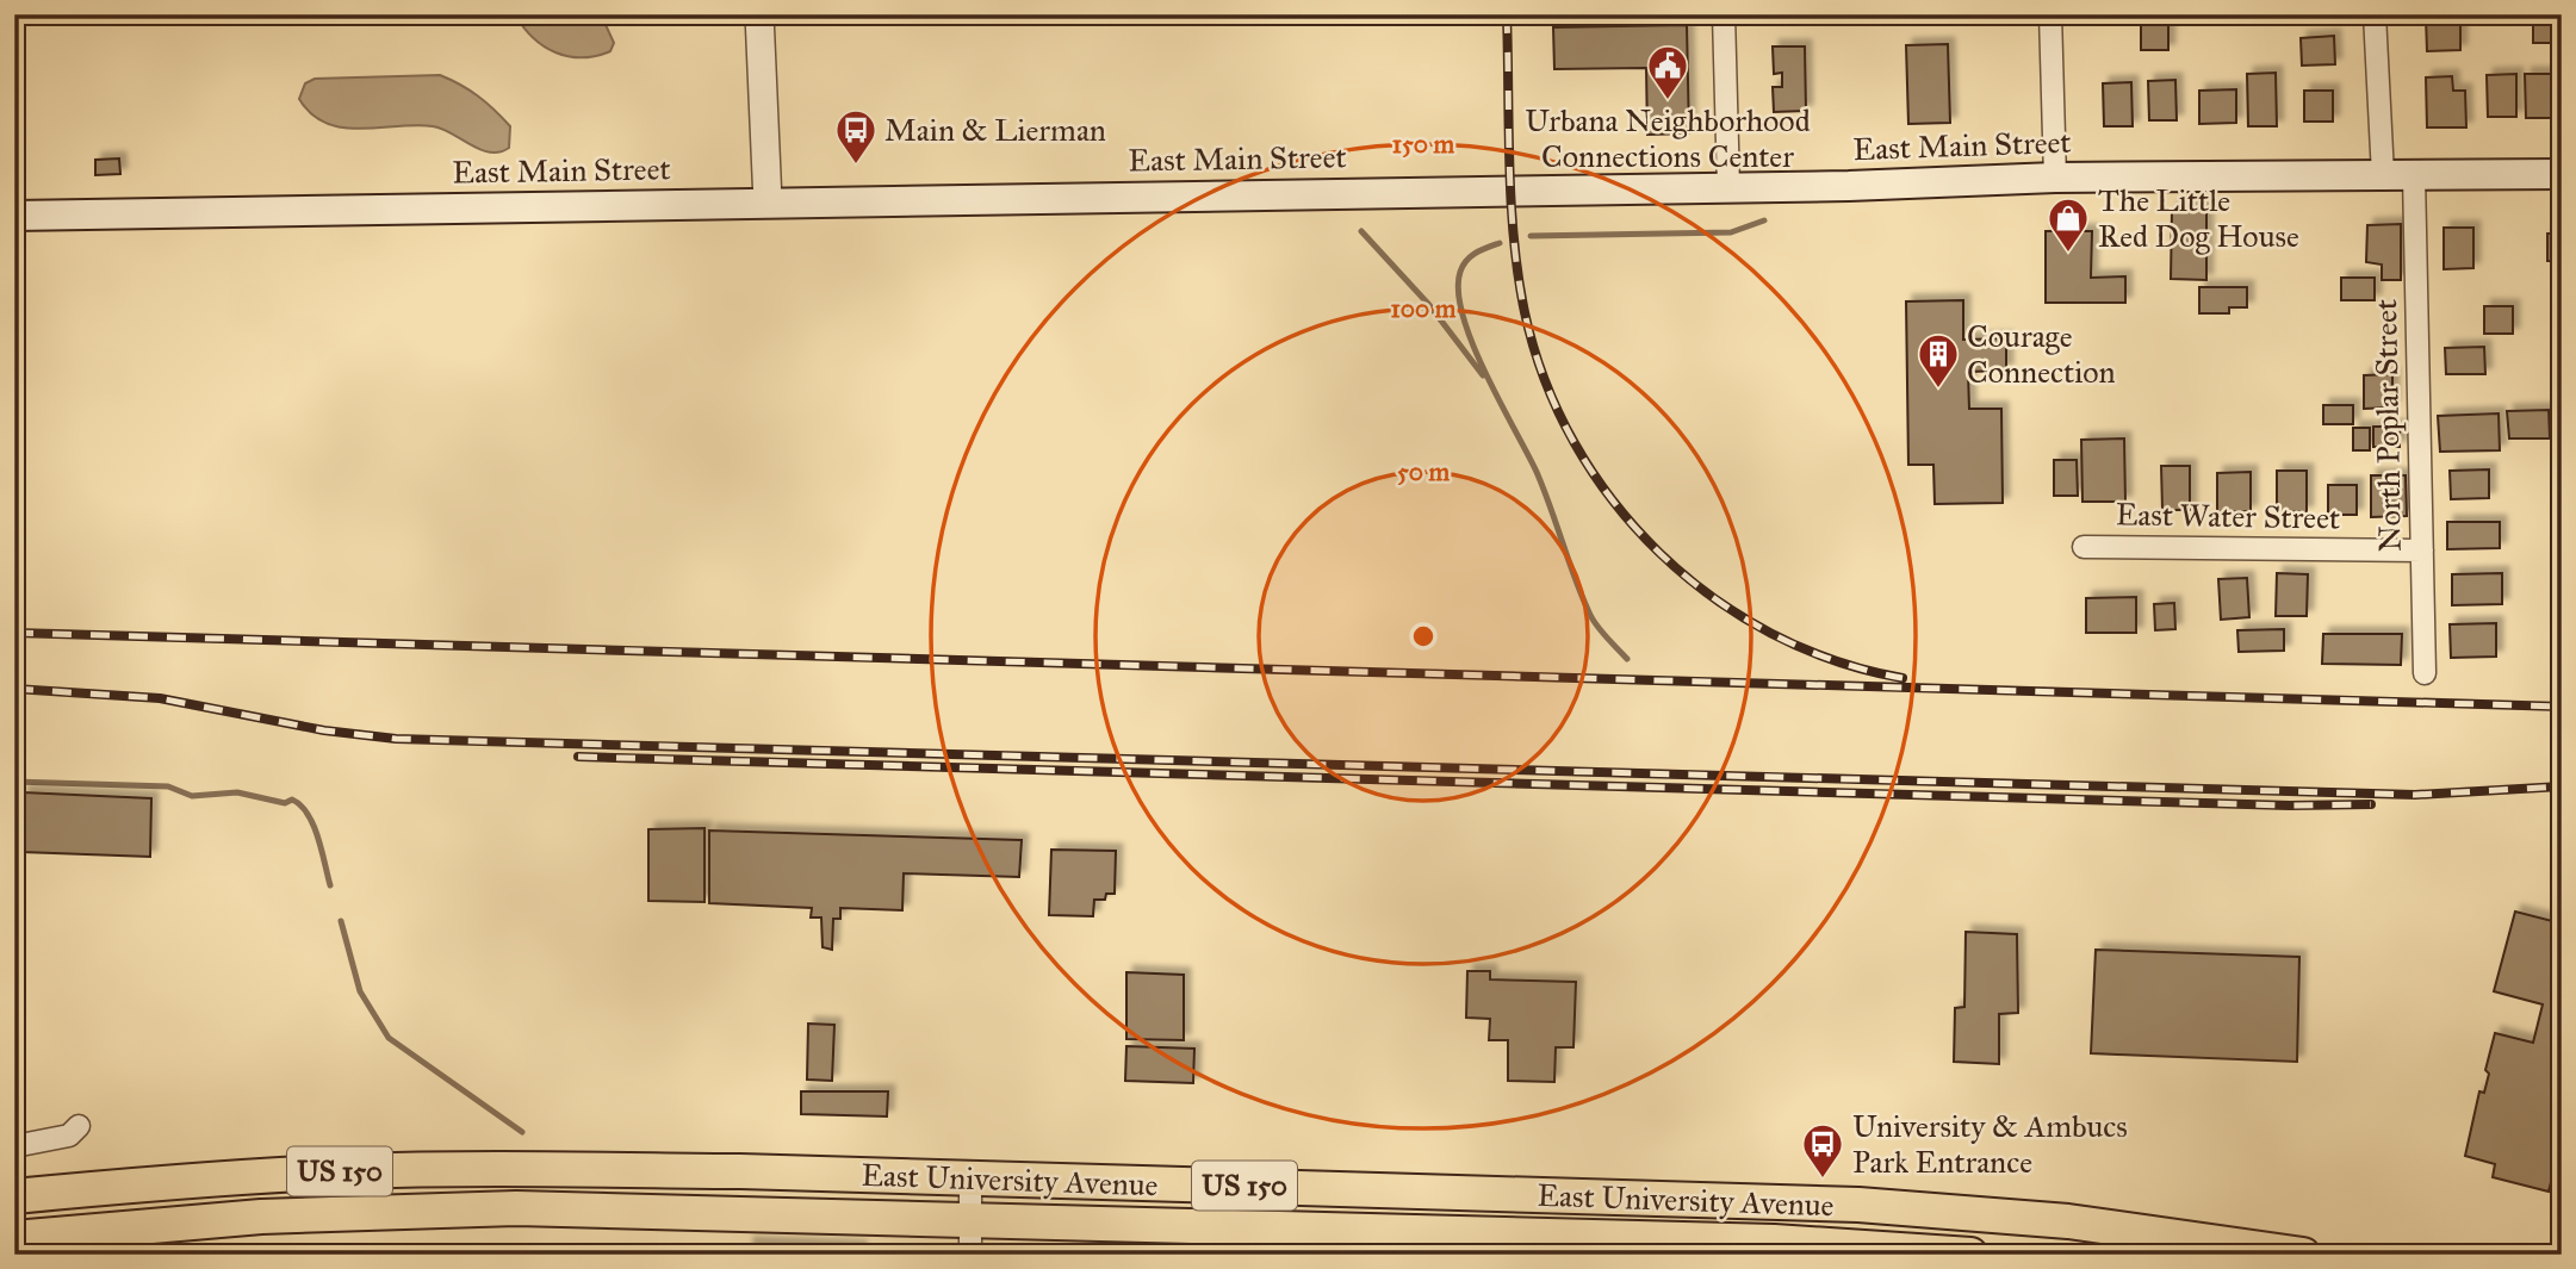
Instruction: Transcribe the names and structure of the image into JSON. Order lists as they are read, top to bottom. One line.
{"streets":{"main road":["East Main Street","US 150","East University Avenue"],"street":["North Poplar Street","East Water Street"]},"crossings":[["East Main Street","North Poplar Street"],["North Poplar Street","East Water Street"]],"places":{"public building":["Urbana Neighborhood Connections Center"],"bus stop":["Main & Lierman","University & Ambucs Park Entrance"],"shop":["The Little Red Dog House"],"building":["Courage Connection"]},"rings":["150 m","100 m","50 m"]}
